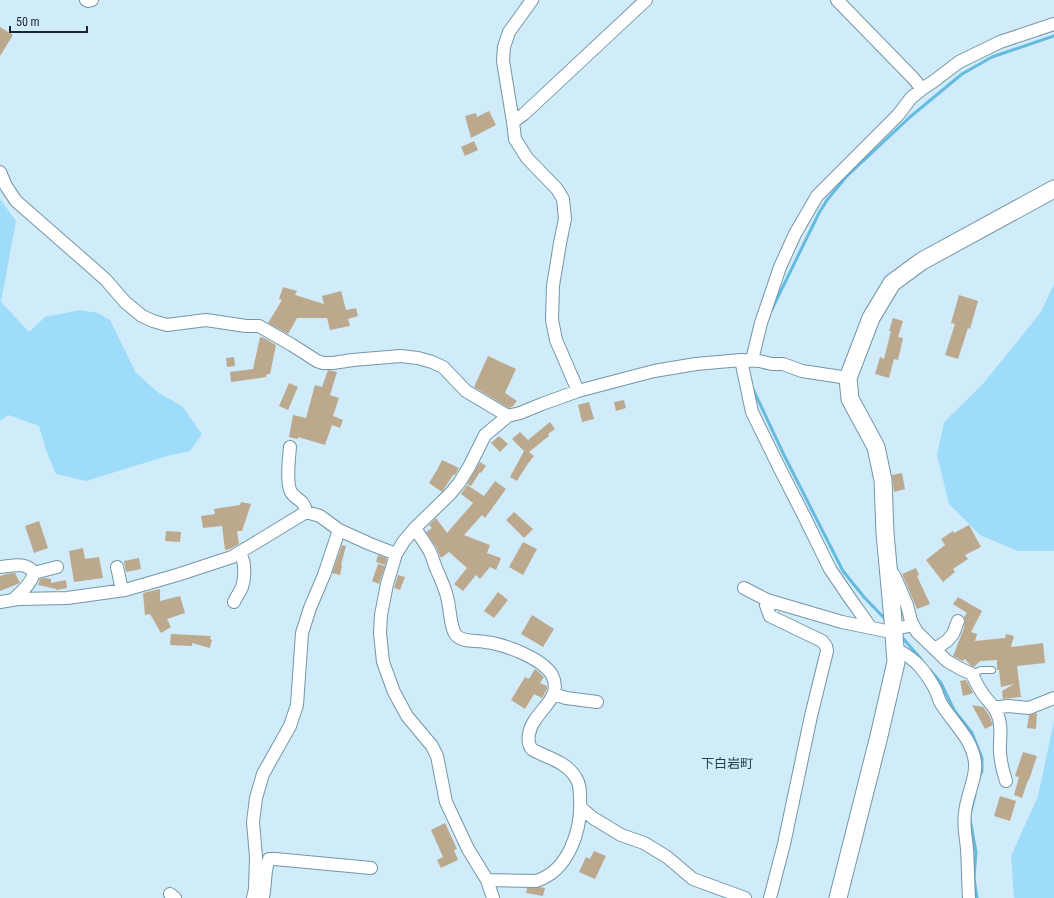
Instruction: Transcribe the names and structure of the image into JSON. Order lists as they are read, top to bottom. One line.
{"districts":["下白岩町"],"scale_bar":"50 m"}
